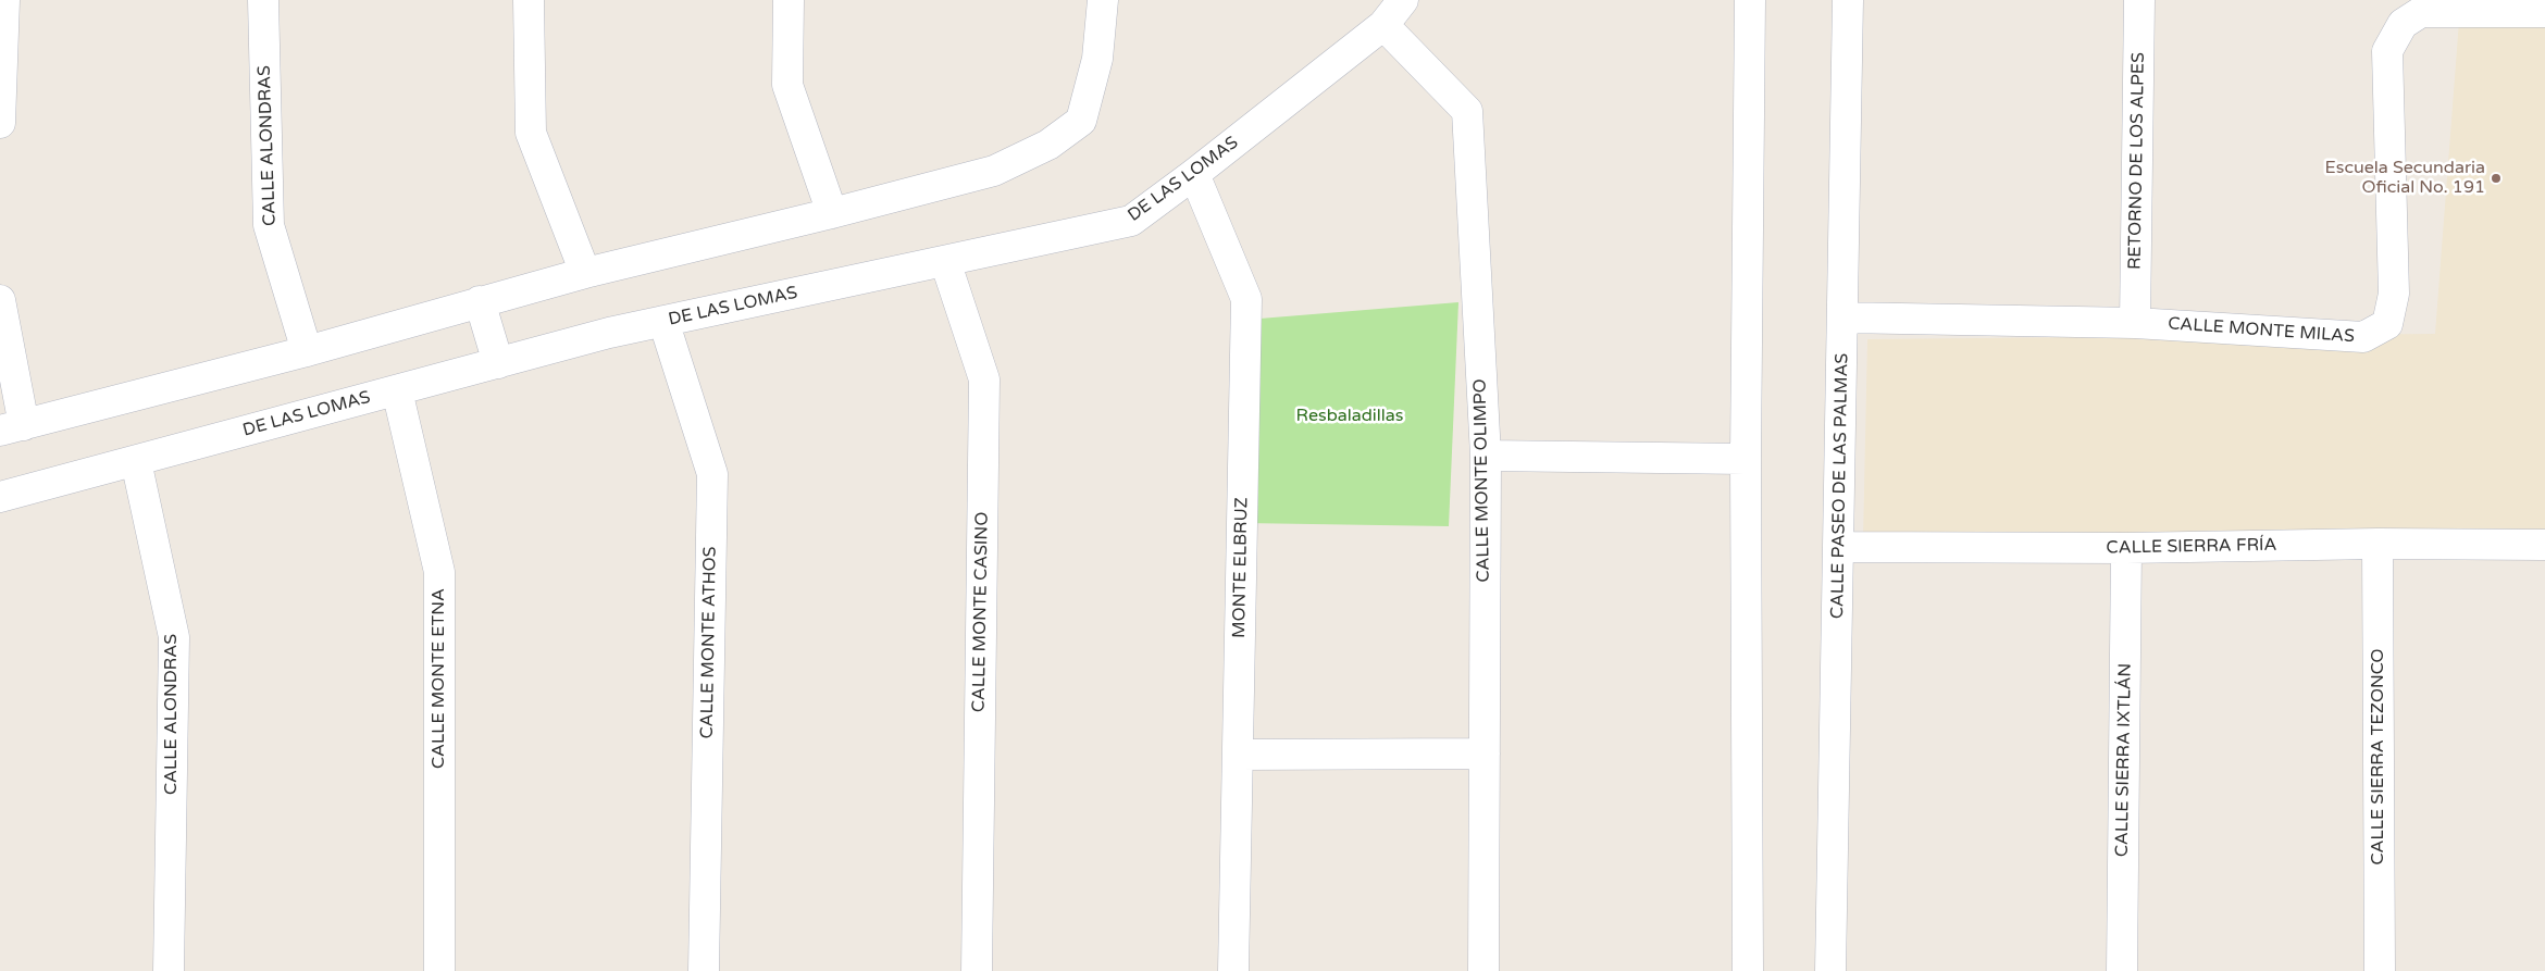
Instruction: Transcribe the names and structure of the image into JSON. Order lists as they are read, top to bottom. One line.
{"streets":{"street":["CALLE ALONDRAS","RETORNO DE LOS ALPES","DE LAS LOMAS","CALLE MONTE MILAS","CALLE MONTE OLIMPO","CALLE PASEO DE LAS PALMAS","CALLE SIERRA FRÍA","MONTE ELBRUZ","CALLE MONTE CASINO","CALLE MONTE ATHOS","CALLE MONTE ETNA","CALLE SIERRA TEZONCO","CALLE SIERRA IXTLÁN"]},"crossings":[["CALLE ALONDRAS","DE LAS LOMAS"],["RETORNO DE LOS ALPES","CALLE MONTE MILAS"],["DE LAS LOMAS","CALLE MONTE OLIMPO"],["DE LAS LOMAS","MONTE ELBRUZ"],["DE LAS LOMAS","CALLE MONTE CASINO"],["DE LAS LOMAS","CALLE MONTE ATHOS"],["DE LAS LOMAS","CALLE MONTE ETNA"],["CALLE MONTE MILAS","CALLE PASEO DE LAS PALMAS"],["CALLE PASEO DE LAS PALMAS","CALLE SIERRA FRÍA"],["CALLE SIERRA FRÍA","CALLE SIERRA TEZONCO"],["CALLE SIERRA FRÍA","CALLE SIERRA IXTLÁN"]],"parks":["Resbaladillas"],"places":["Escuela Secundaria Oficial No. 191"]}
